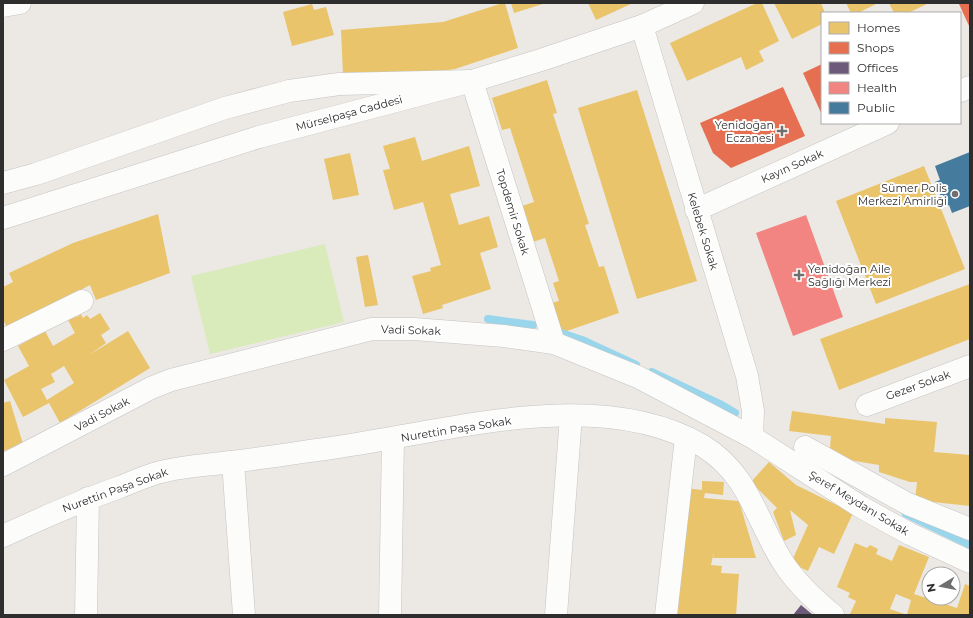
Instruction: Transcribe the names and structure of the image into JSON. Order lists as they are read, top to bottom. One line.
{"streets":{"street":["Mürselpaşa Caddesi","Kayın Sokak","Topdemir Sokak","Kelebek Sokak","Vadi Sokak","Gezer Sokak","Nurettin Paşa Sokak","Şeref Meydanı Sokak"]},"crossings":[["Mürselpaşa Caddesi","Topdemir Sokak"],["Mürselpaşa Caddesi","Kelebek Sokak"],["Kayın Sokak","Kelebek Sokak"],["Topdemir Sokak","Vadi Sokak"],["Kelebek Sokak","Vadi Sokak"],["Kelebek Sokak","Şeref Meydanı Sokak"],["Vadi Sokak","Şeref Meydanı Sokak"]],"places":{"health":["Yenidoğan Eczanesi","Yenidoğan Aile Sağlığı Merkezi"],"other":["Sümer Polis Merkezi Amirliği"]},"legend":["Homes","Shops","Offices","Health","Public"],"north":"left"}
